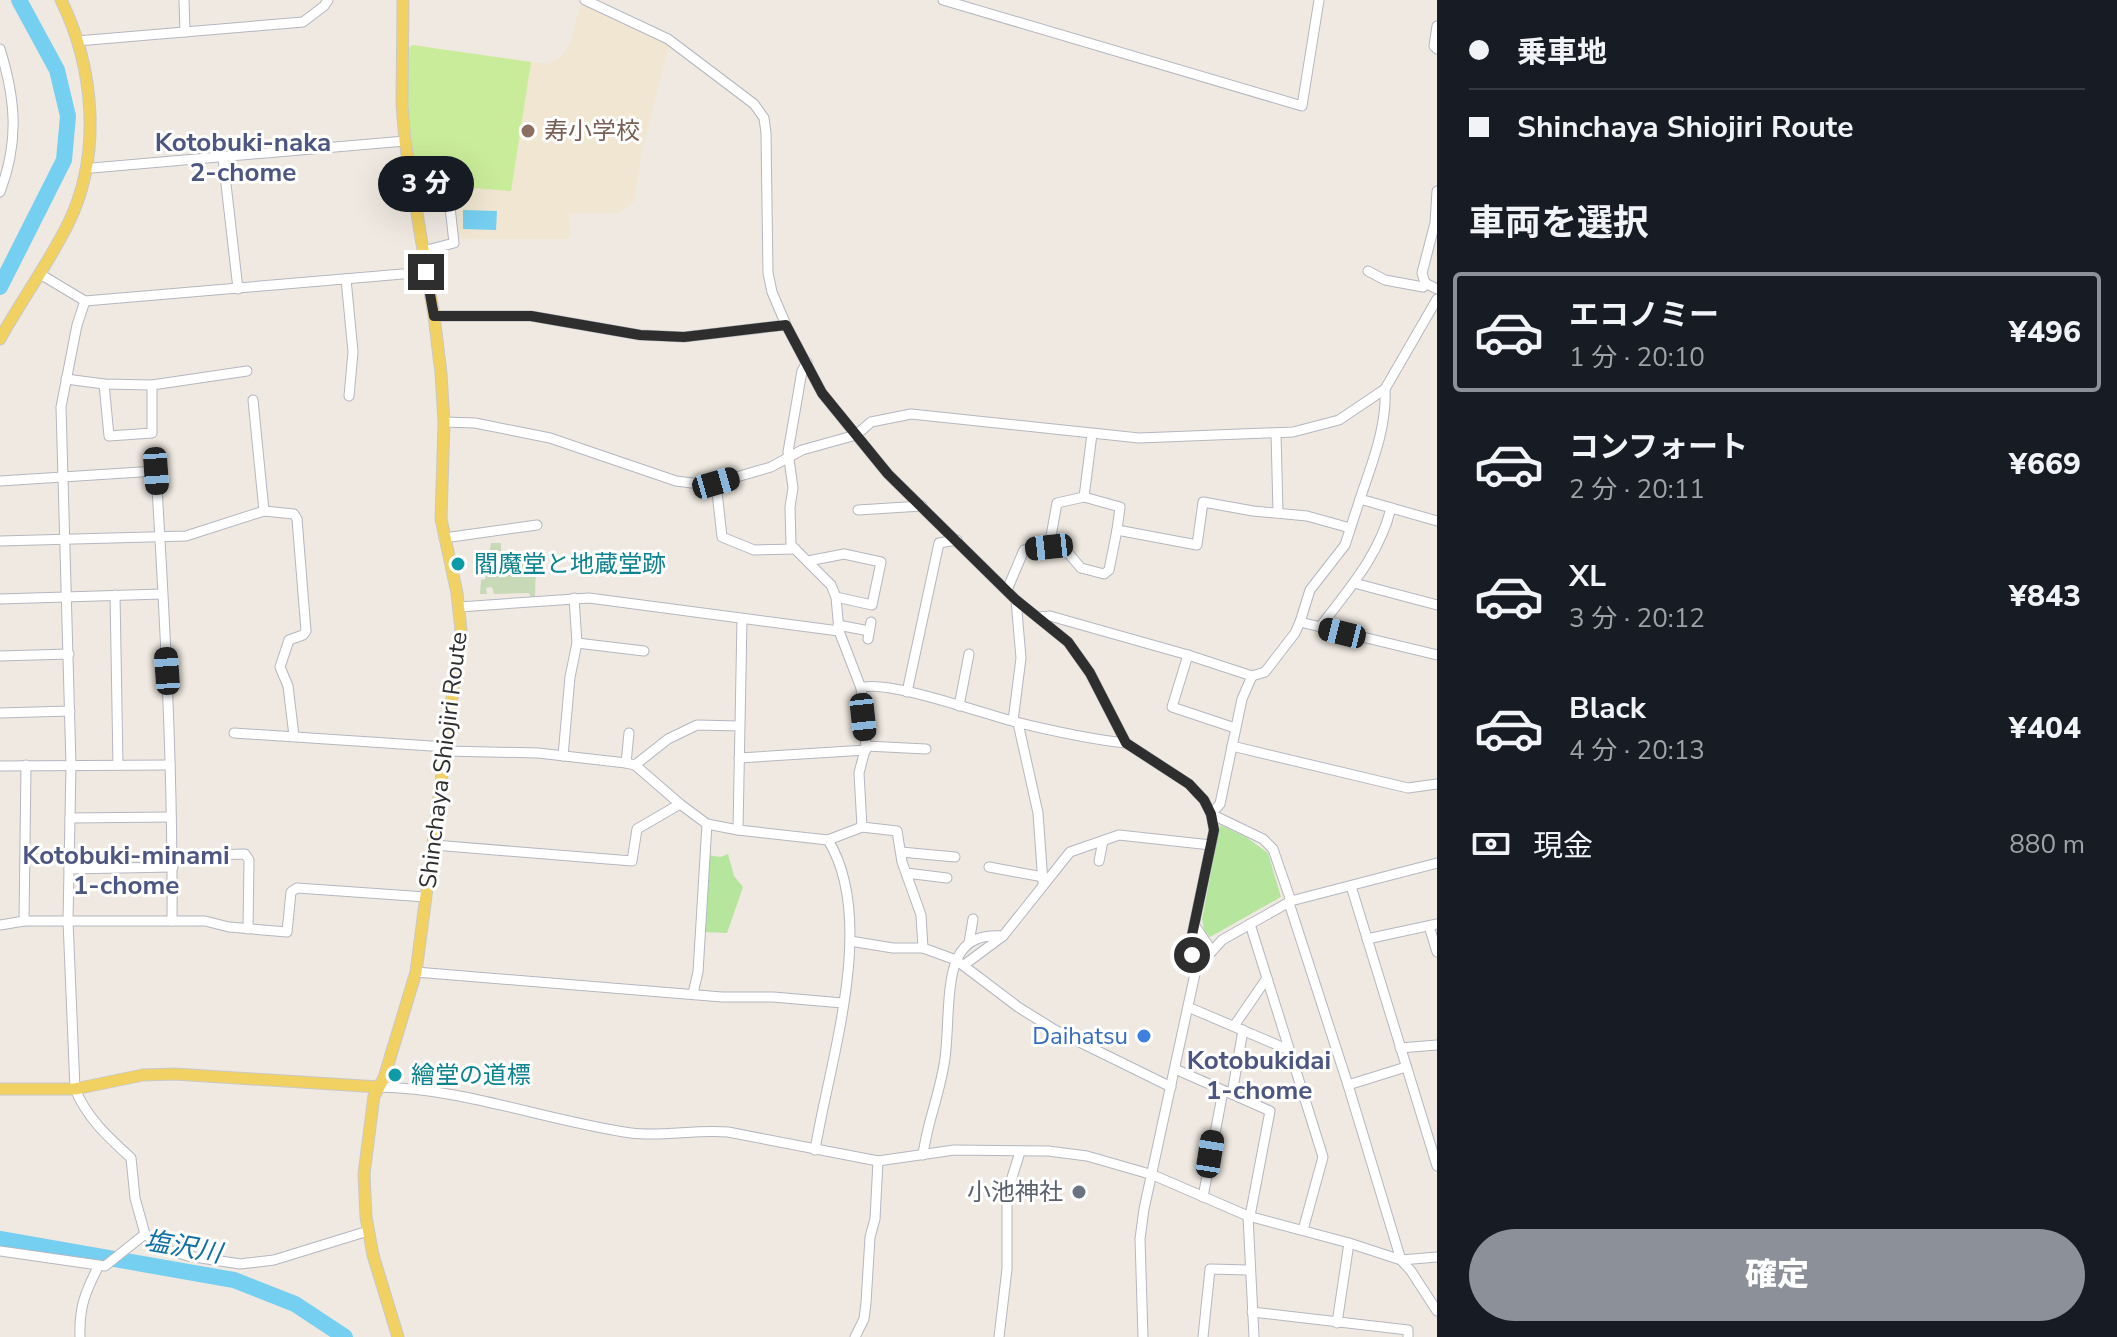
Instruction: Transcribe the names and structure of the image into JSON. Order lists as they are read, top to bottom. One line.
{"streets":{"main road":["Shinchaya Shiojiri Route"]},"districts":["Kotobuki-naka 2-chome","Kotobuki-minami 1-chome","Kotobukidai 1-chome"],"water":["塩沢川"],"places":["寿小学校","閻魔堂と地蔵堂跡","Daihatsu","繪堂の道標","小池神社"],"page":{"banner":["乗車地","Shinchaya Shiojiri Route"],"bubble":"3 分","heading":"車両を選択","list":[{"name":"エコノミー","note":"1 分 · 20:10","value":"¥496"},{"name":"コンフォート","note":"2 分 · 20:11","value":"¥669"},{"name":"XL","note":"3 分 · 20:12","value":"¥843"},{"name":"Black","note":"4 分 · 20:13","value":"¥404"}],"pay":["現金","880 m"],"buttons":"確定"}}
